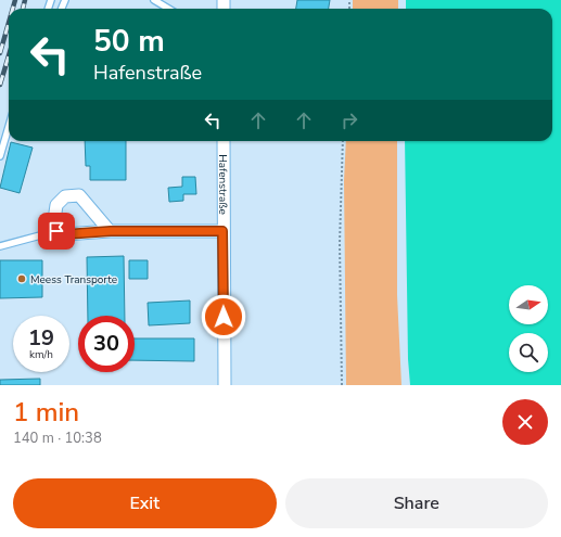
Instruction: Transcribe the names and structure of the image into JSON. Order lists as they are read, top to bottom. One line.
{"streets":{"street":["Hafenstraße"]},"places":["Meess Transporte"],"north":"right","page":{"turn":["50 m","Hafenstraße"],"speed":"19 km/h","limit":"30","heading":["1 min","140 m · 10:38"],"buttons":["Exit","Share"]}}
